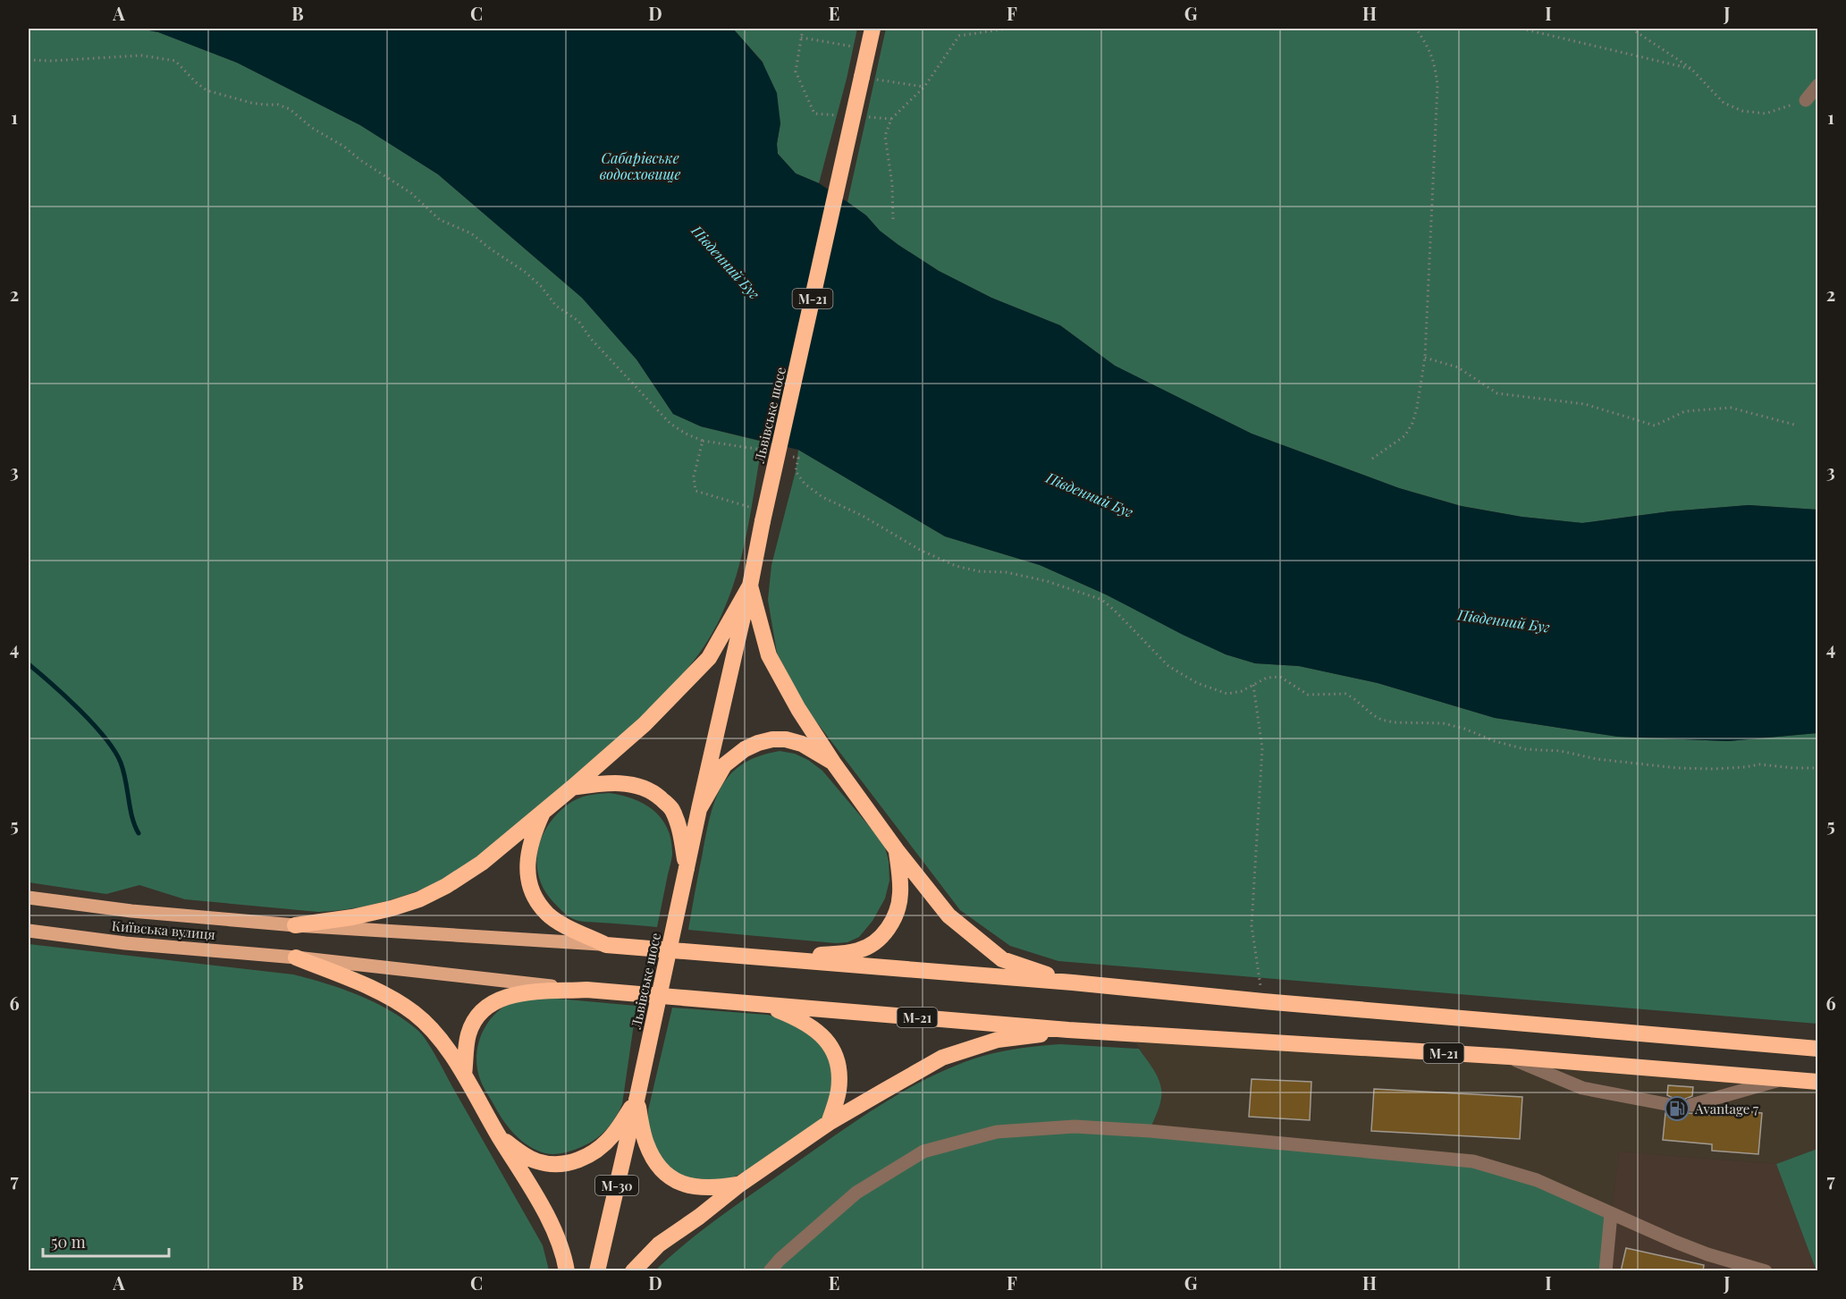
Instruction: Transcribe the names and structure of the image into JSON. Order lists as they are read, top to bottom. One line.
{"streets":{"highway":["М-21","Львівське шосе","М-30"],"main road":["Київська вулиця"]},"crossings":[["М-21","Львівське шосе"],["М-21","Київська вулиця"],["М-21","М-30"],["Львівське шосе","М-30"]],"water":["Сабарівське водосховище","Південний Буг"],"places":{"fuel station":["Avantage 7"]},"scale_bar":"50 m","grid":{"columns":["A","B","C","D","E","F","G","H","I","J"],"rows":["1","2","3","4","5","6","7"]}}
